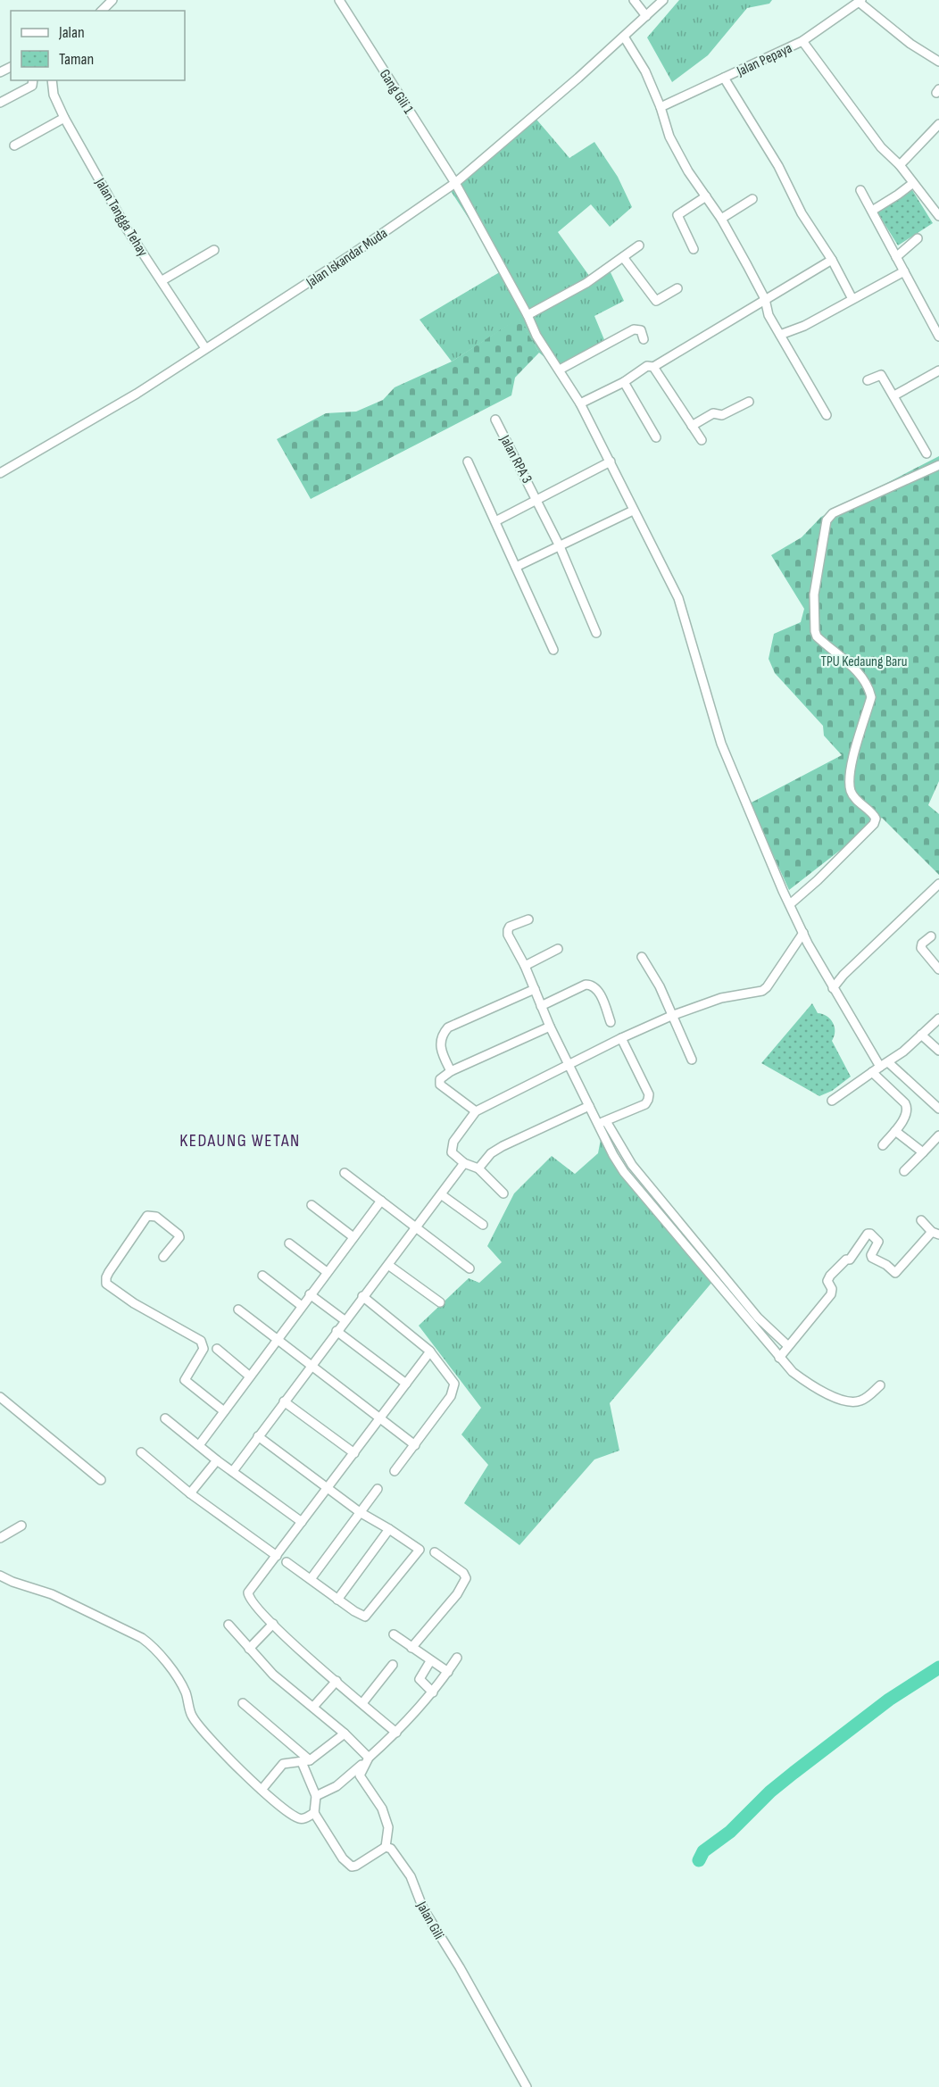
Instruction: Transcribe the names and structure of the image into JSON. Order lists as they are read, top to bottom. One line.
{"streets":{"street":["Jalan Pepaya","Gang Gili 1","Jalan Tangga Tehay","Jalan Iskandar Muda","Jalan RPA 3","Jalan Gili"]},"crossings":[["Gang Gili 1","Jalan Iskandar Muda"],["Jalan Tangga Tehay","Jalan Iskandar Muda"]],"districts":["KEDAUNG WETAN"],"parks":["TPU Kedaung Baru"],"legend":["Jalan","Taman"]}
